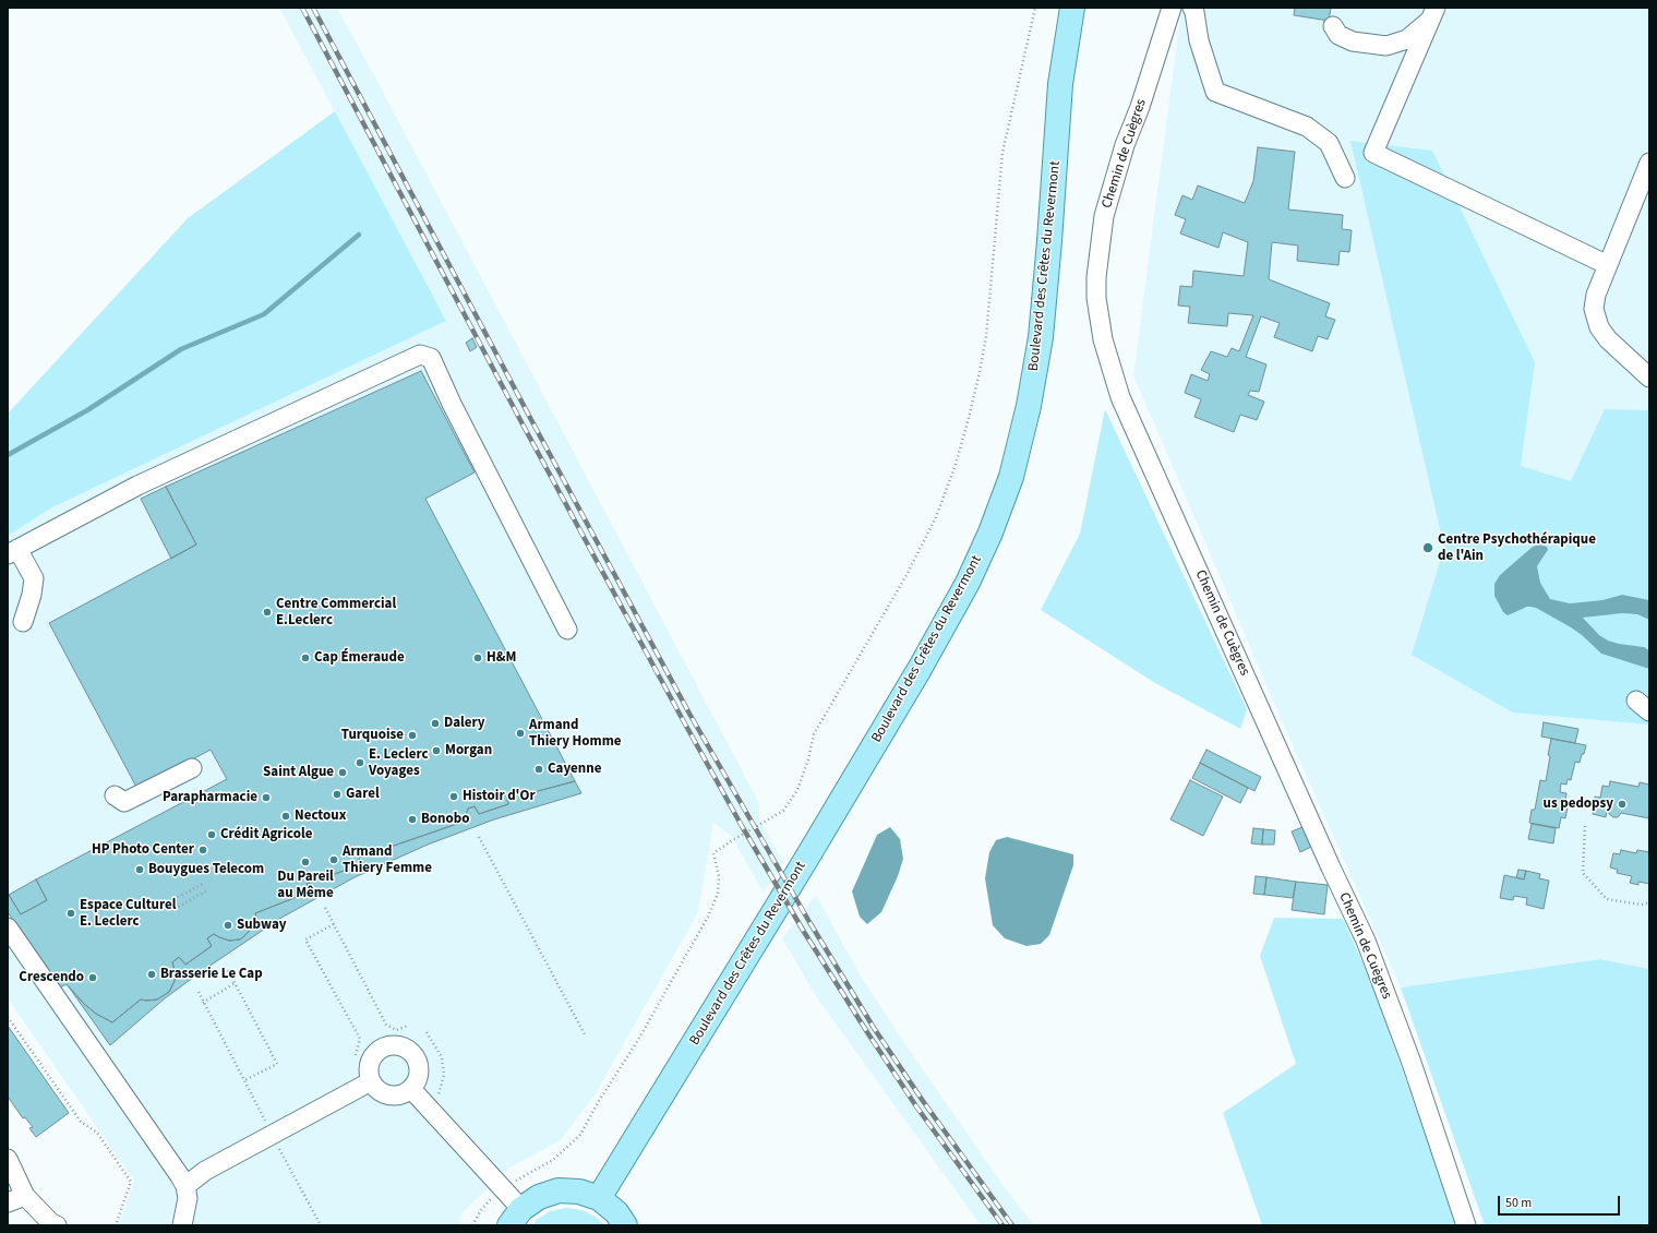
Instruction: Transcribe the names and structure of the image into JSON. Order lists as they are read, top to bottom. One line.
{"streets":{"main road":["Boulevard des Crêtes du Revermont"],"street":["Chemin de Cuègres"]},"places":["Centre Psychothérapique de l'Ain","Centre Commercial E.Leclerc","Cap Émeraude","H&M","Dalery","Armand Thiery Homme","Turquoise","Morgan","E. Leclerc Voyages","Cayenne","Saint Algue","Garel","Histoir d'Or","Parapharmacie","us pedopsy","Nectoux","Bonobo","Crédit Agricole","HP Photo Center","Armand Thiery Femme","Du Pareil au Même","Bouygues Telecom","Espace Culturel E. Leclerc","Subway","Brasserie Le Cap","Crescendo"],"scale_bar":"50 m"}
